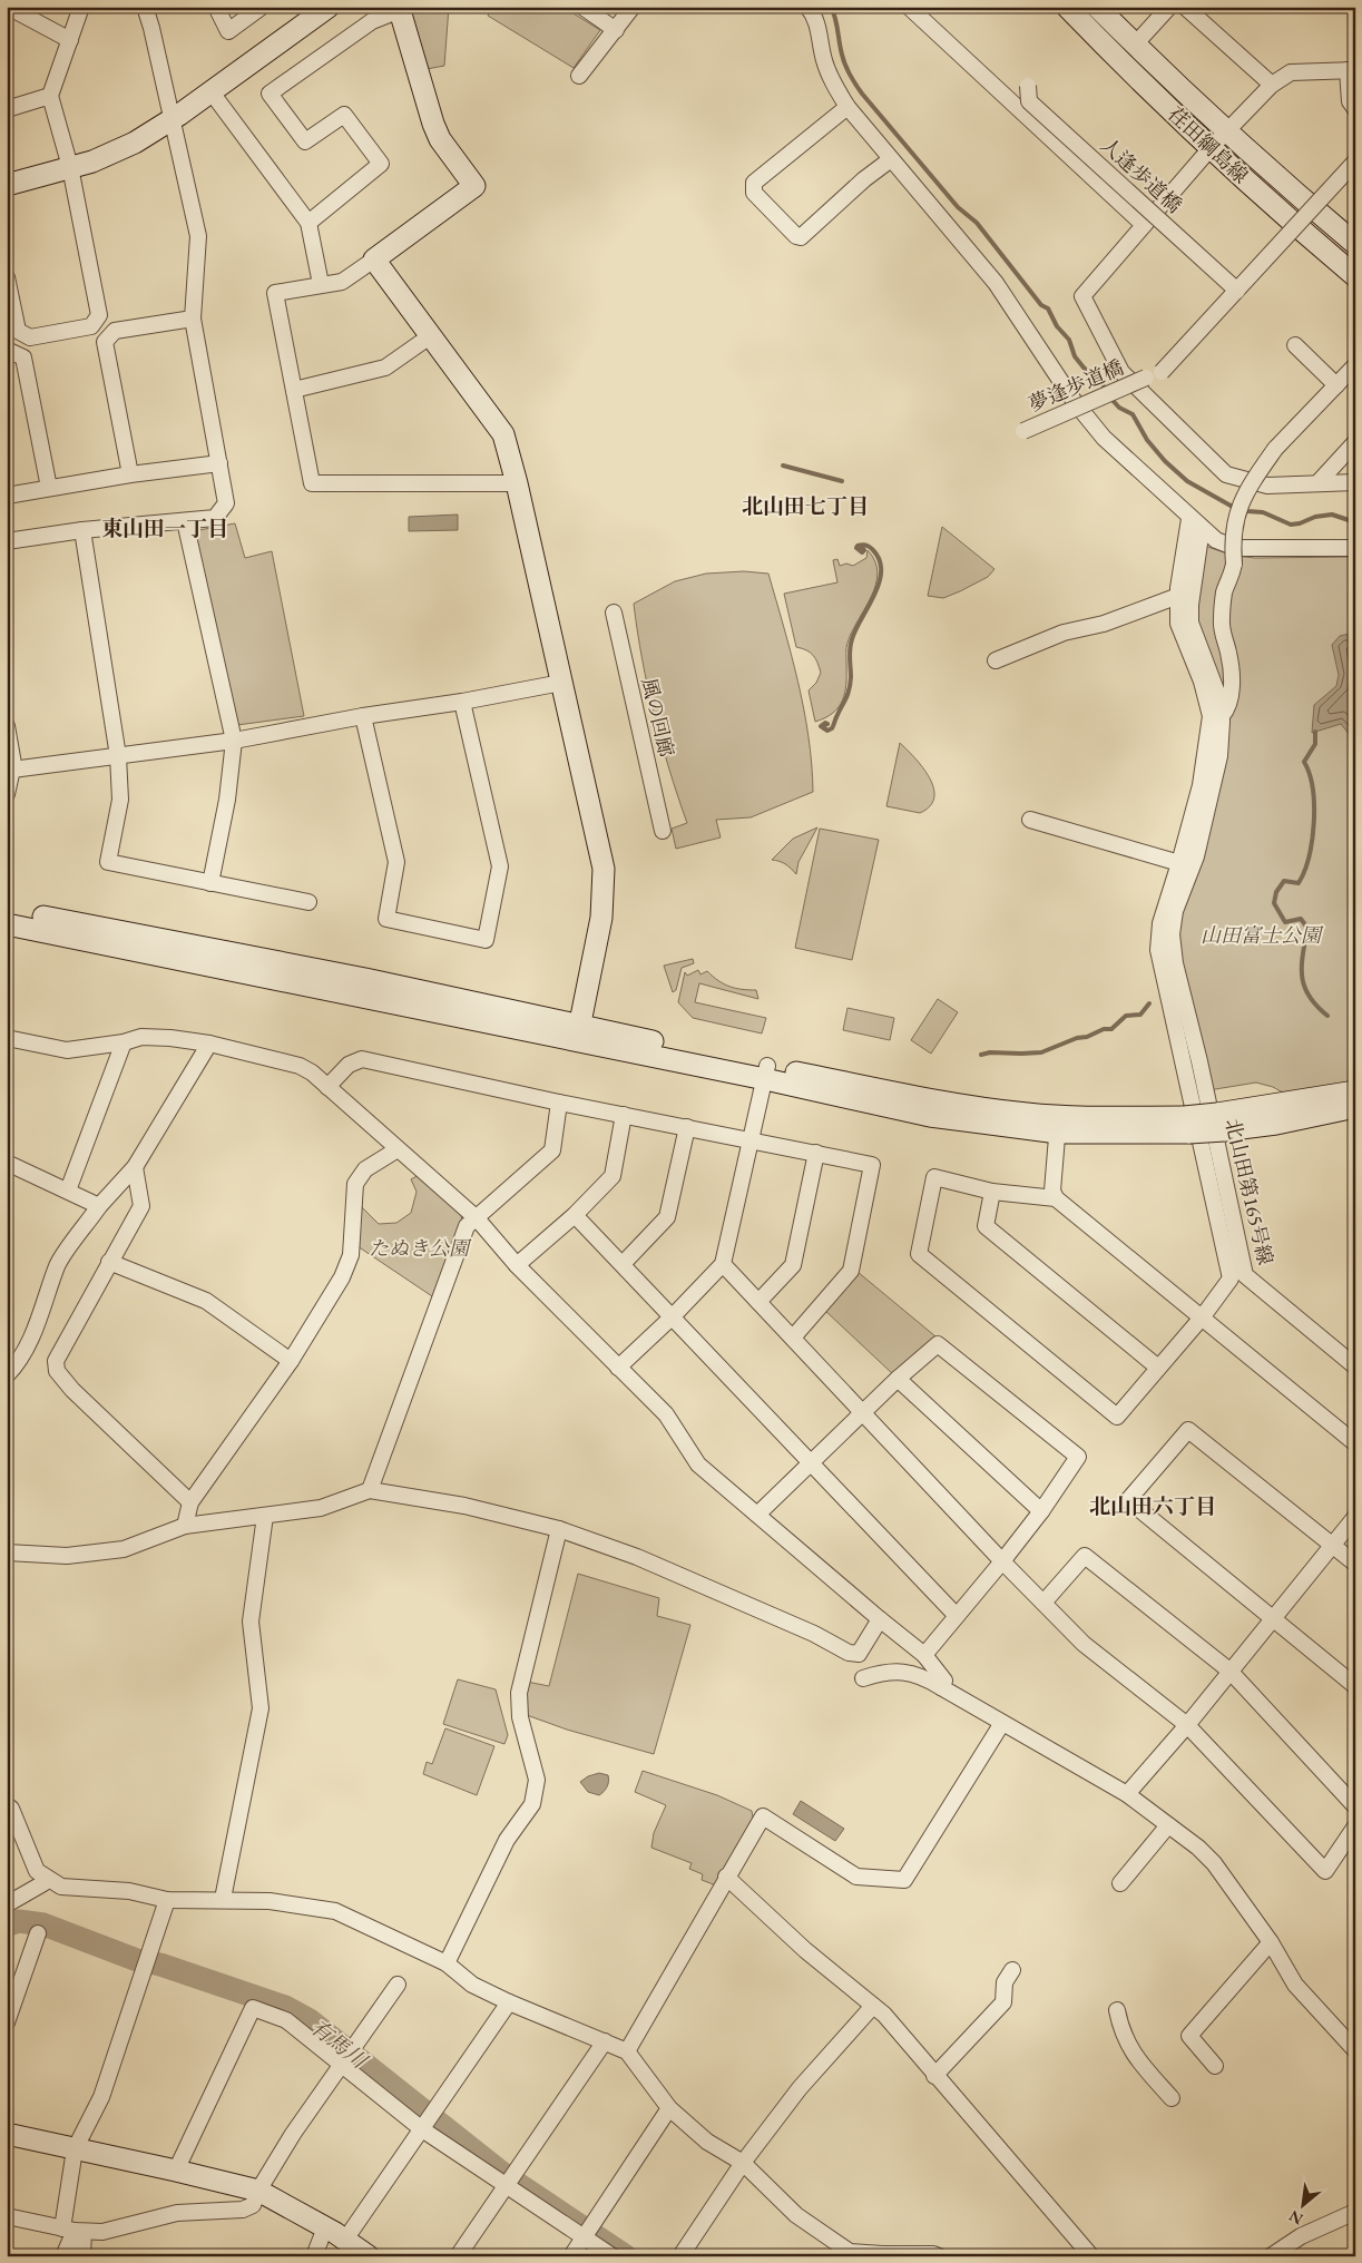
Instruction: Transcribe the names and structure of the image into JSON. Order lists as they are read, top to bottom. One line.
{"streets":{"street":["荏田綱島線","人逢歩道橋","夢逢歩道橋","風の回廊","北山田第165号線"]},"crossings":[["人逢歩道橋","夢逢歩道橋"]],"districts":["北山田七丁目","東山田一丁目","北山田六丁目"],"water":["有馬川"],"parks":["山田富士公園","たぬき公園"],"north":"bottom left"}
